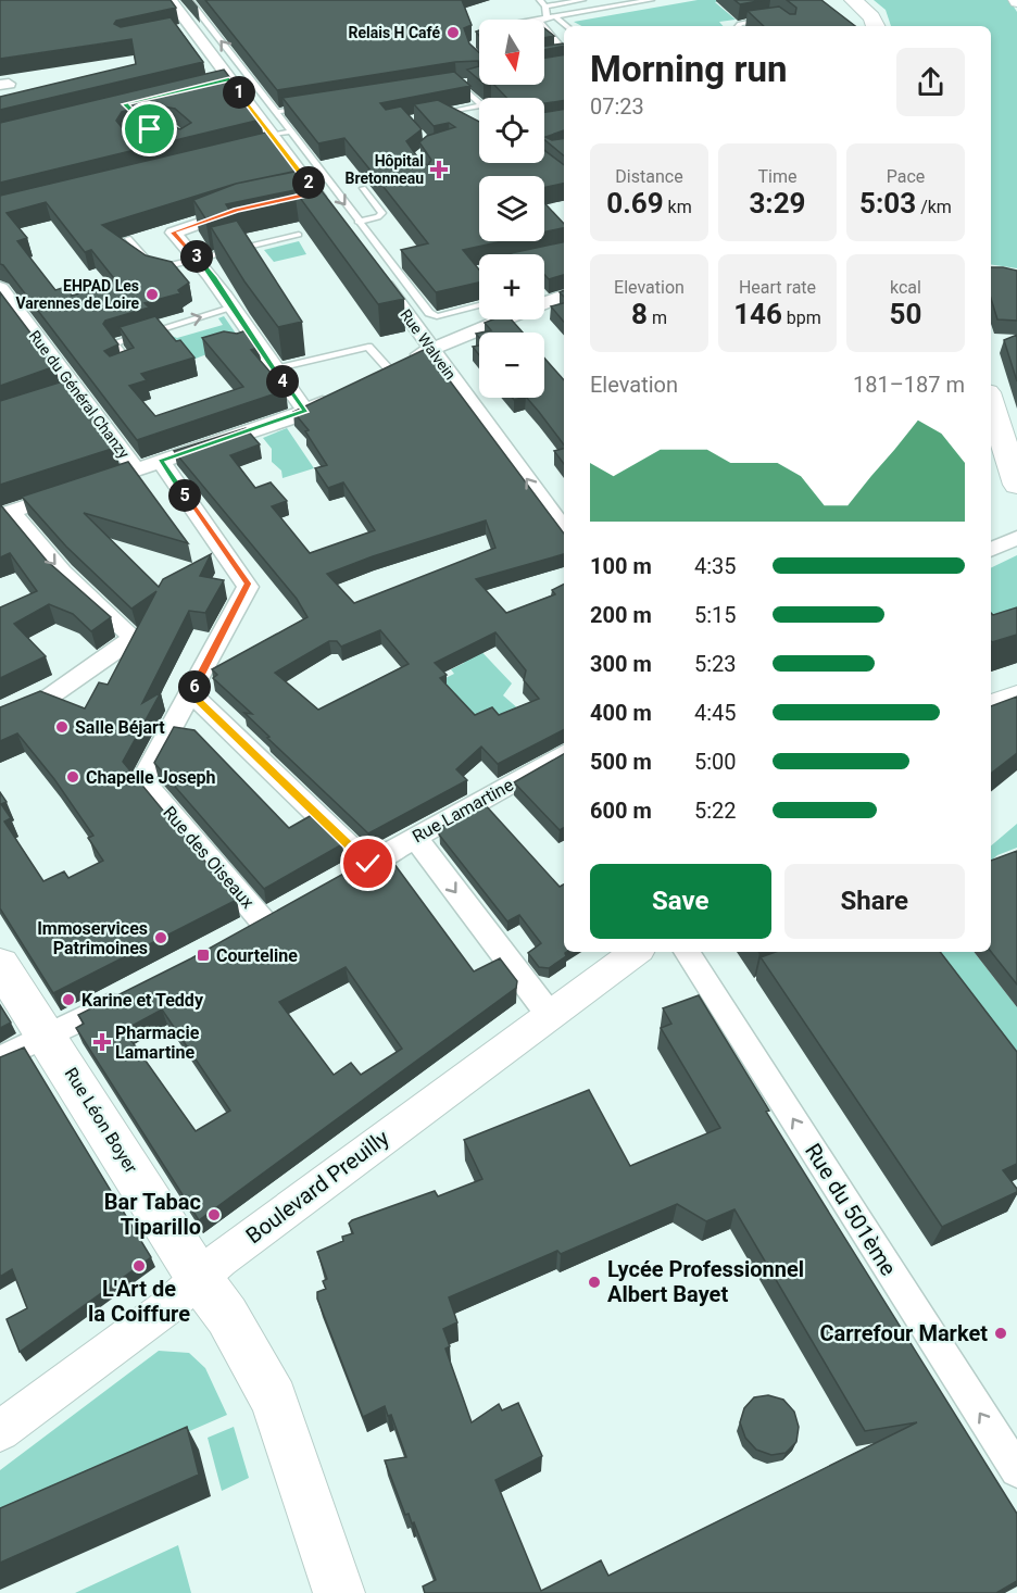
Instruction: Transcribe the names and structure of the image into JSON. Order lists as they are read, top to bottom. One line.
{"streets":{"main road":["Rue Léon Boyer"],"street":["Rue Walvein","Rue du Général Chanzy","Rue Lamartine","Rue des Oiseaux","Boulevard Preuilly","Rue du 501ème"]},"crossings":[["Rue Léon Boyer","Boulevard Preuilly"]],"one_way":["Rue Walvein","Rue du 501ème"],"places":{"other":["Relais H Café","EHPAD Les Varennes de Loire","Salle Béjart","Chapelle Joseph","Immoservices Patrimoines","Karine et Teddy","Bar Tabac Tiparillo","L'Art de la Coiffure","Lycée Professionnel Albert Bayet","Carrefour Market"],"health":["Hôpital Bretonneau","Pharmacie Lamartine"],"transit":["Courteline"]},"north":"bottom","page":{"map_buttons":["+","−"],"heading":["Morning run","07:23"],"pins":["1","2","3","4","5","6"],"stats":[["Distance","0.69 km"],["Time","3:29"],["Pace","5:03 /km"],["Elevation","8 m"],["Heart rate","146 bpm"],["kcal","50"]],"chart":["Elevation","181–187 m"],"list":[{"name":"100 m","note":"4:35"},{"name":"200 m","note":"5:15"},{"name":"300 m","note":"5:23"},{"name":"400 m","note":"4:45"},{"name":"500 m","note":"5:00"},{"name":"600 m","note":"5:22"}],"buttons":["Save","Share"]}}
